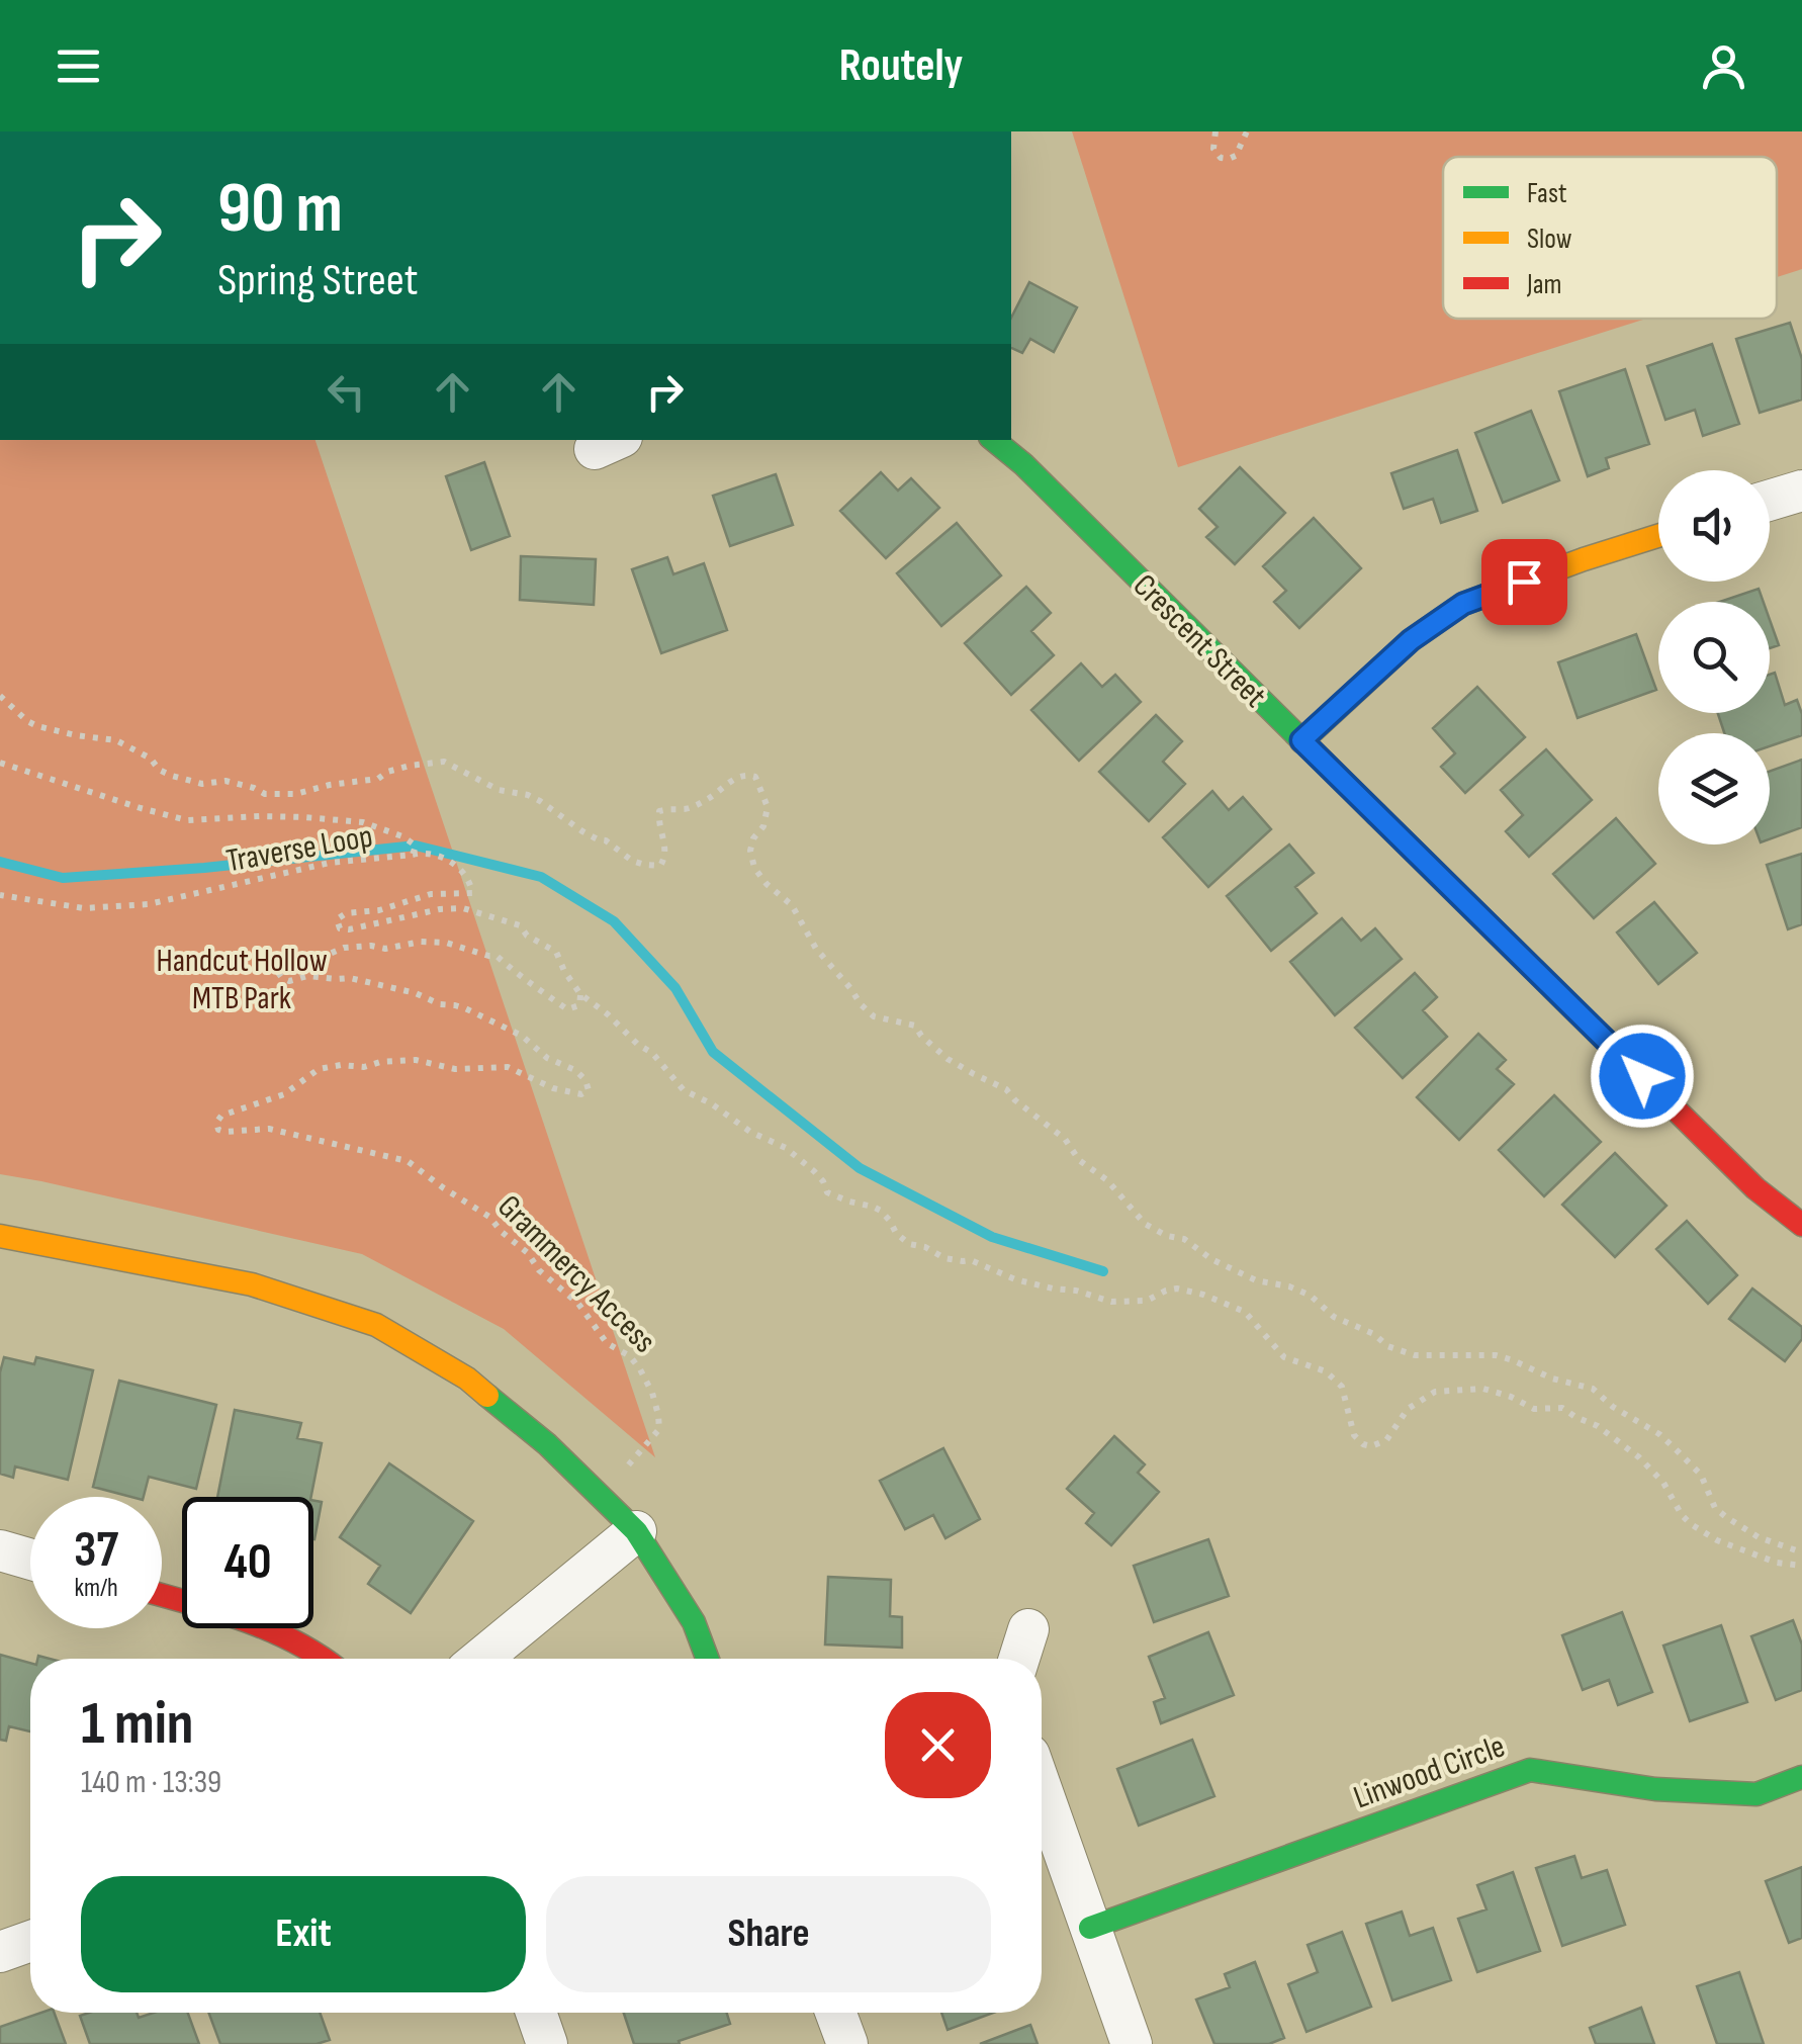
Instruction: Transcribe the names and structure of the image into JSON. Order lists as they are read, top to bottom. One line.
{"streets":{"street":["Crescent Street","Linwood Circle"],"path":["Traverse Loop","Grammercy Access"]},"parks":["Handcut Hollow MTB Park"],"legend":["Fast","Slow","Jam"],"page":{"header":"Routely","turn":["90 m","Spring Street"],"speed":"37 km/h","limit":"40","heading":["1 min","140 m · 13:39"],"buttons":["Exit","Share"]}}
